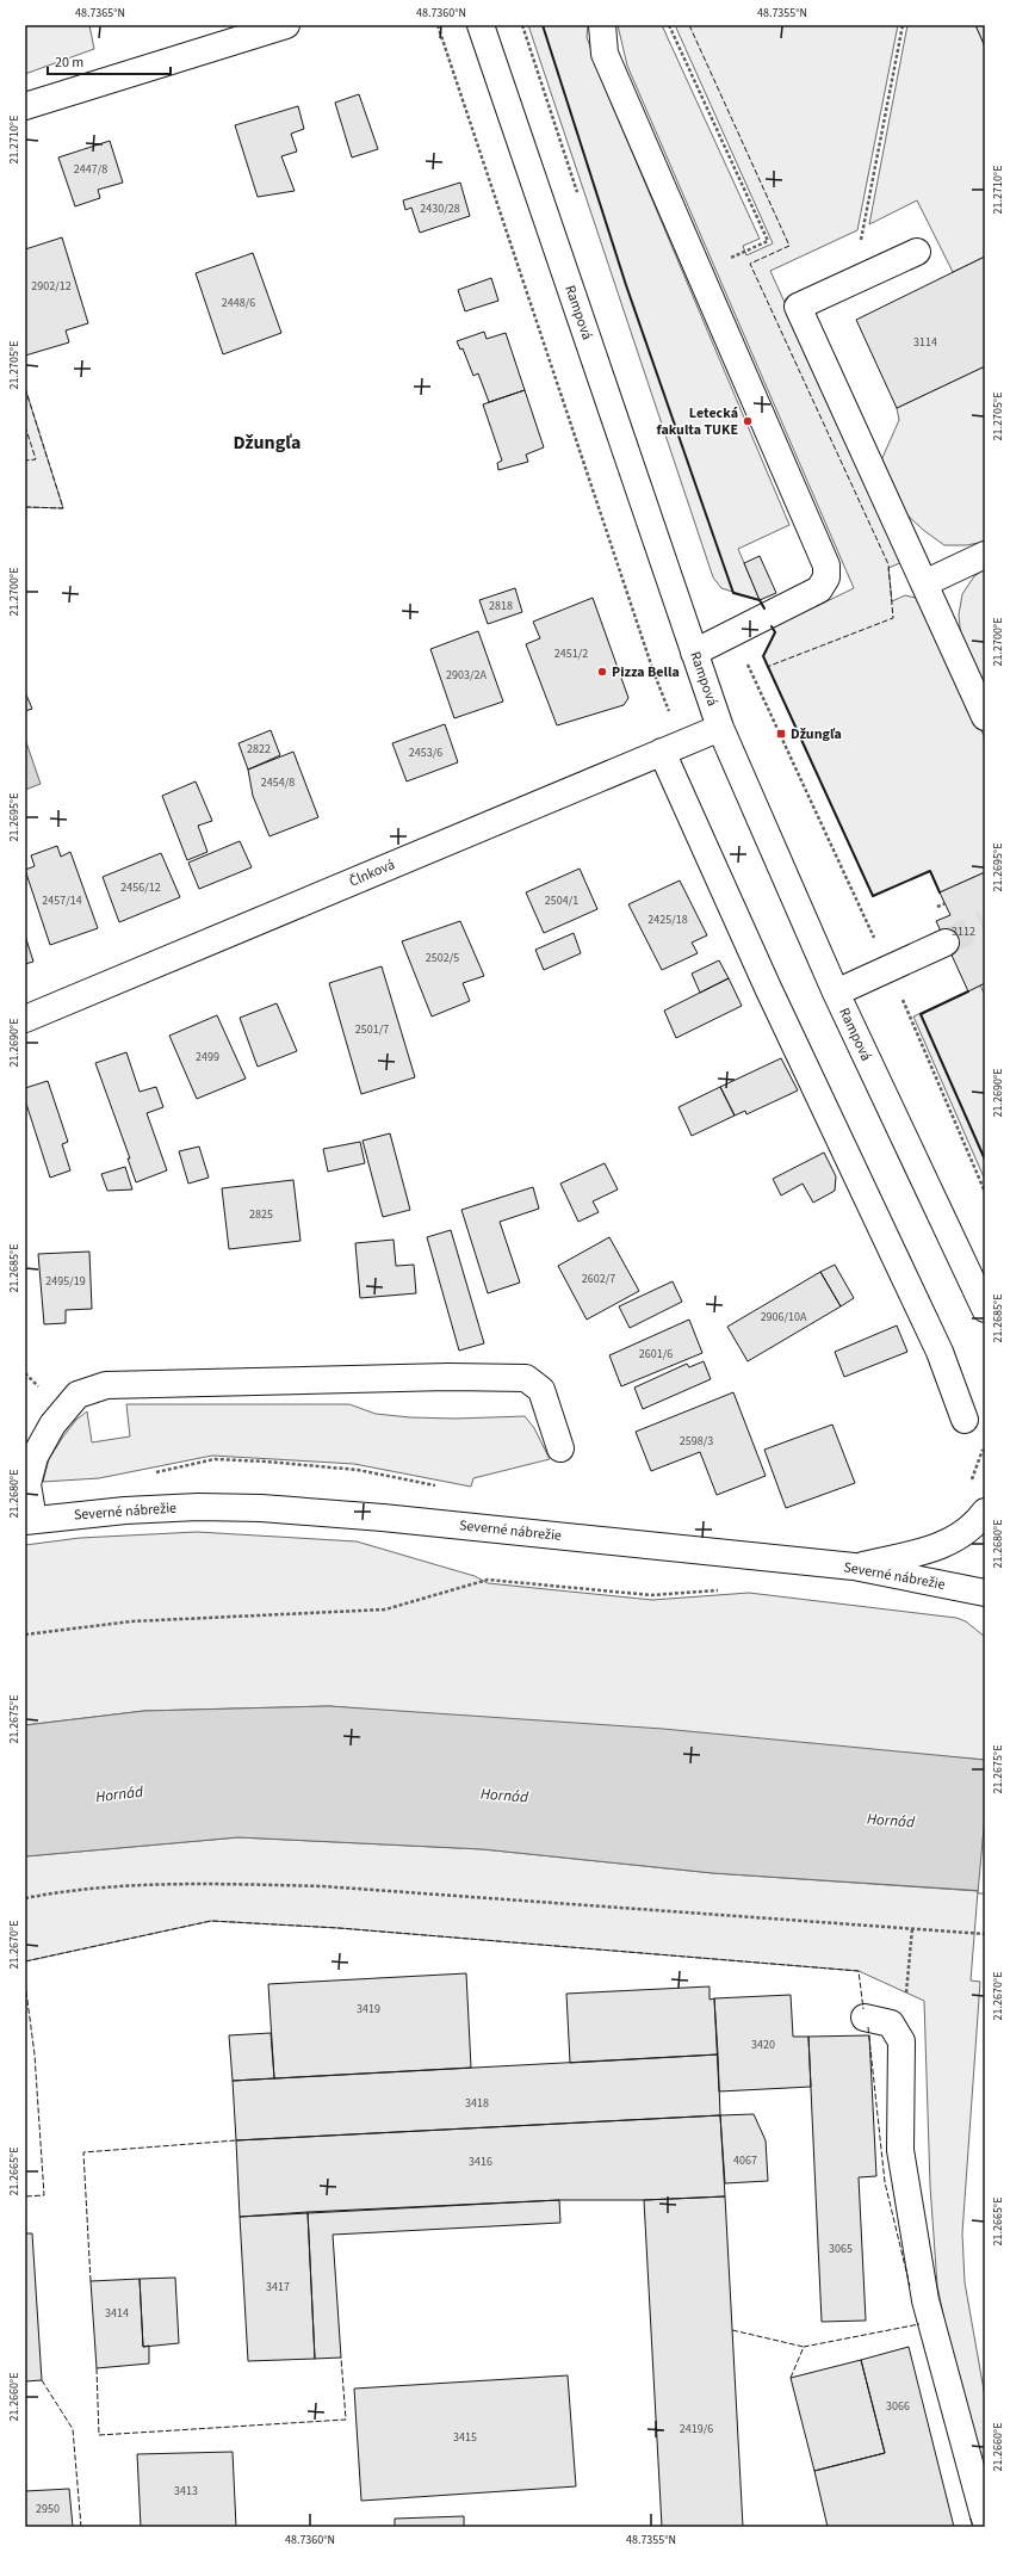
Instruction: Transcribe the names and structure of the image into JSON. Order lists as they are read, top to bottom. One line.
{"streets":{"street":["Rampová","Člnková","Severné nábrežie"]},"crossings":[["Rampová","Člnková"]],"districts":["Džungľa"],"water":["Hornád"],"places":{"other":["Letecká fakulta TUKE","Pizza Bella"],"transit":["Džungľa"]},"house_numbers":["2447/8","2430/28","2902/12","2448/6","3114","2818","2451/2","2903/2A","2822","2453/6","2454/8","2456/12","2457/14","2504/1","2425/18","3112","2502/5","2501/7","2499","2825","2602/7","2495/19","2906/10A","2601/6","2598/3","3419","3420","3418","4067","3416","3065","3417","3414","3066","2419/6","3415","3413","2950"],"scale_bar":"20 m","coordinates":["48.7365°N","48.7360°N","48.7355°N","21.2710°E","21.2705°E","21.2700°E","21.2695°E","21.2690°E","21.2685°E","21.2680°E","21.2675°E","21.2670°E","21.2665°E","21.2660°E"]}
